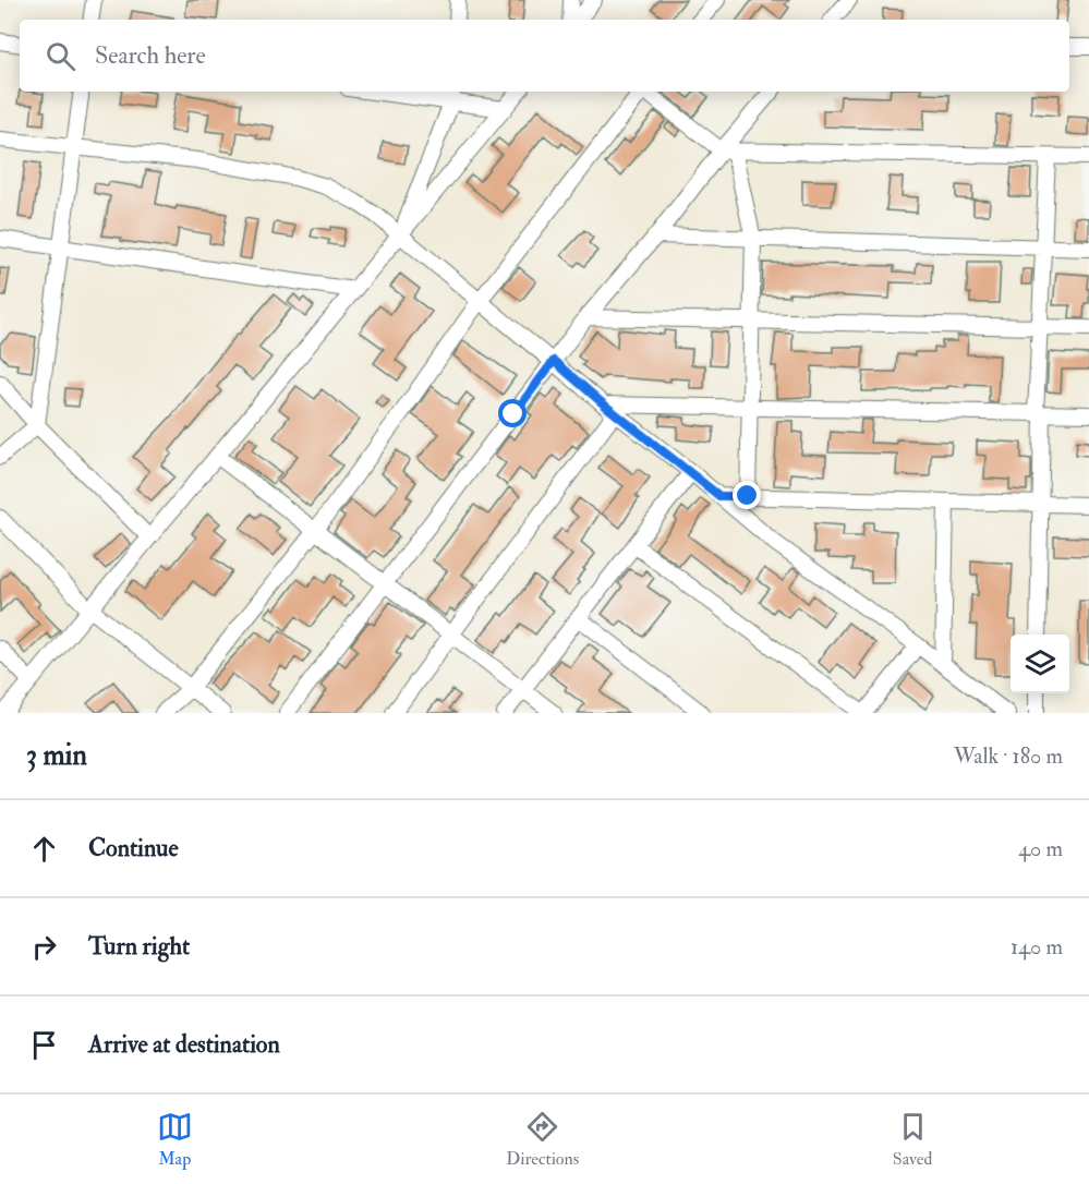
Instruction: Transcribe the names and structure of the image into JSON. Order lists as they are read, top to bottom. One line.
{"page":{"search":"Search here","heading":["3 min","Walk · 180 m"],"list":[["Continue","40 m"],["Turn right","140 m"],"Arrive at destination"],"nav":["Map","Directions","Saved"]}}
